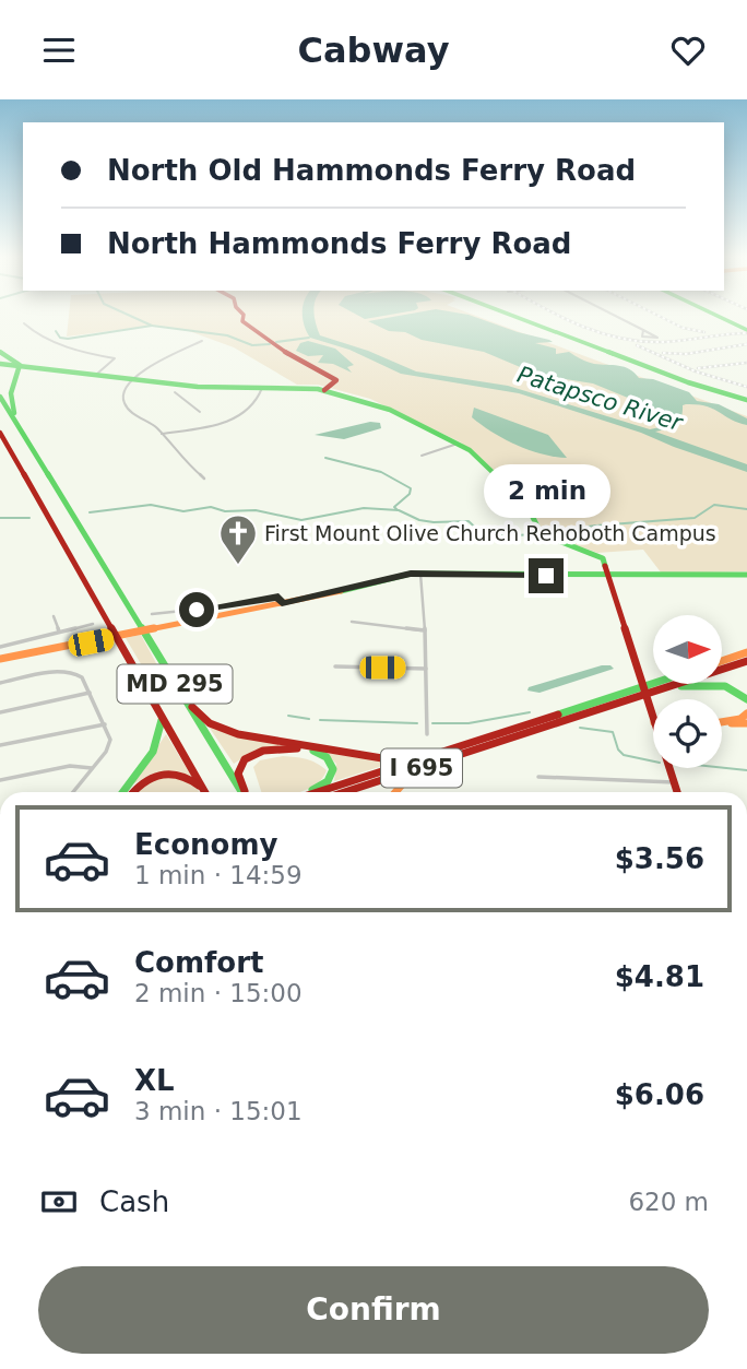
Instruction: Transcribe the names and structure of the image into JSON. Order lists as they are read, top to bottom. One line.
{"streets":{"main road":["MD 295","I 695"]},"water":["Patapsco River"],"places":{"church":["First Mount Olive Church Rehoboth Campus"]},"north":"right","page":{"header":"Cabway","banner":["North Old Hammonds Ferry Road","North Hammonds Ferry Road"],"bubble":"2 min","list":[{"name":"Economy","note":"1 min · 14:59","value":"$3.56"},{"name":"Comfort","note":"2 min · 15:00","value":"$4.81"},{"name":"XL","note":"3 min · 15:01","value":"$6.06"}],"pay":["Cash","620 m"],"buttons":"Confirm"}}
